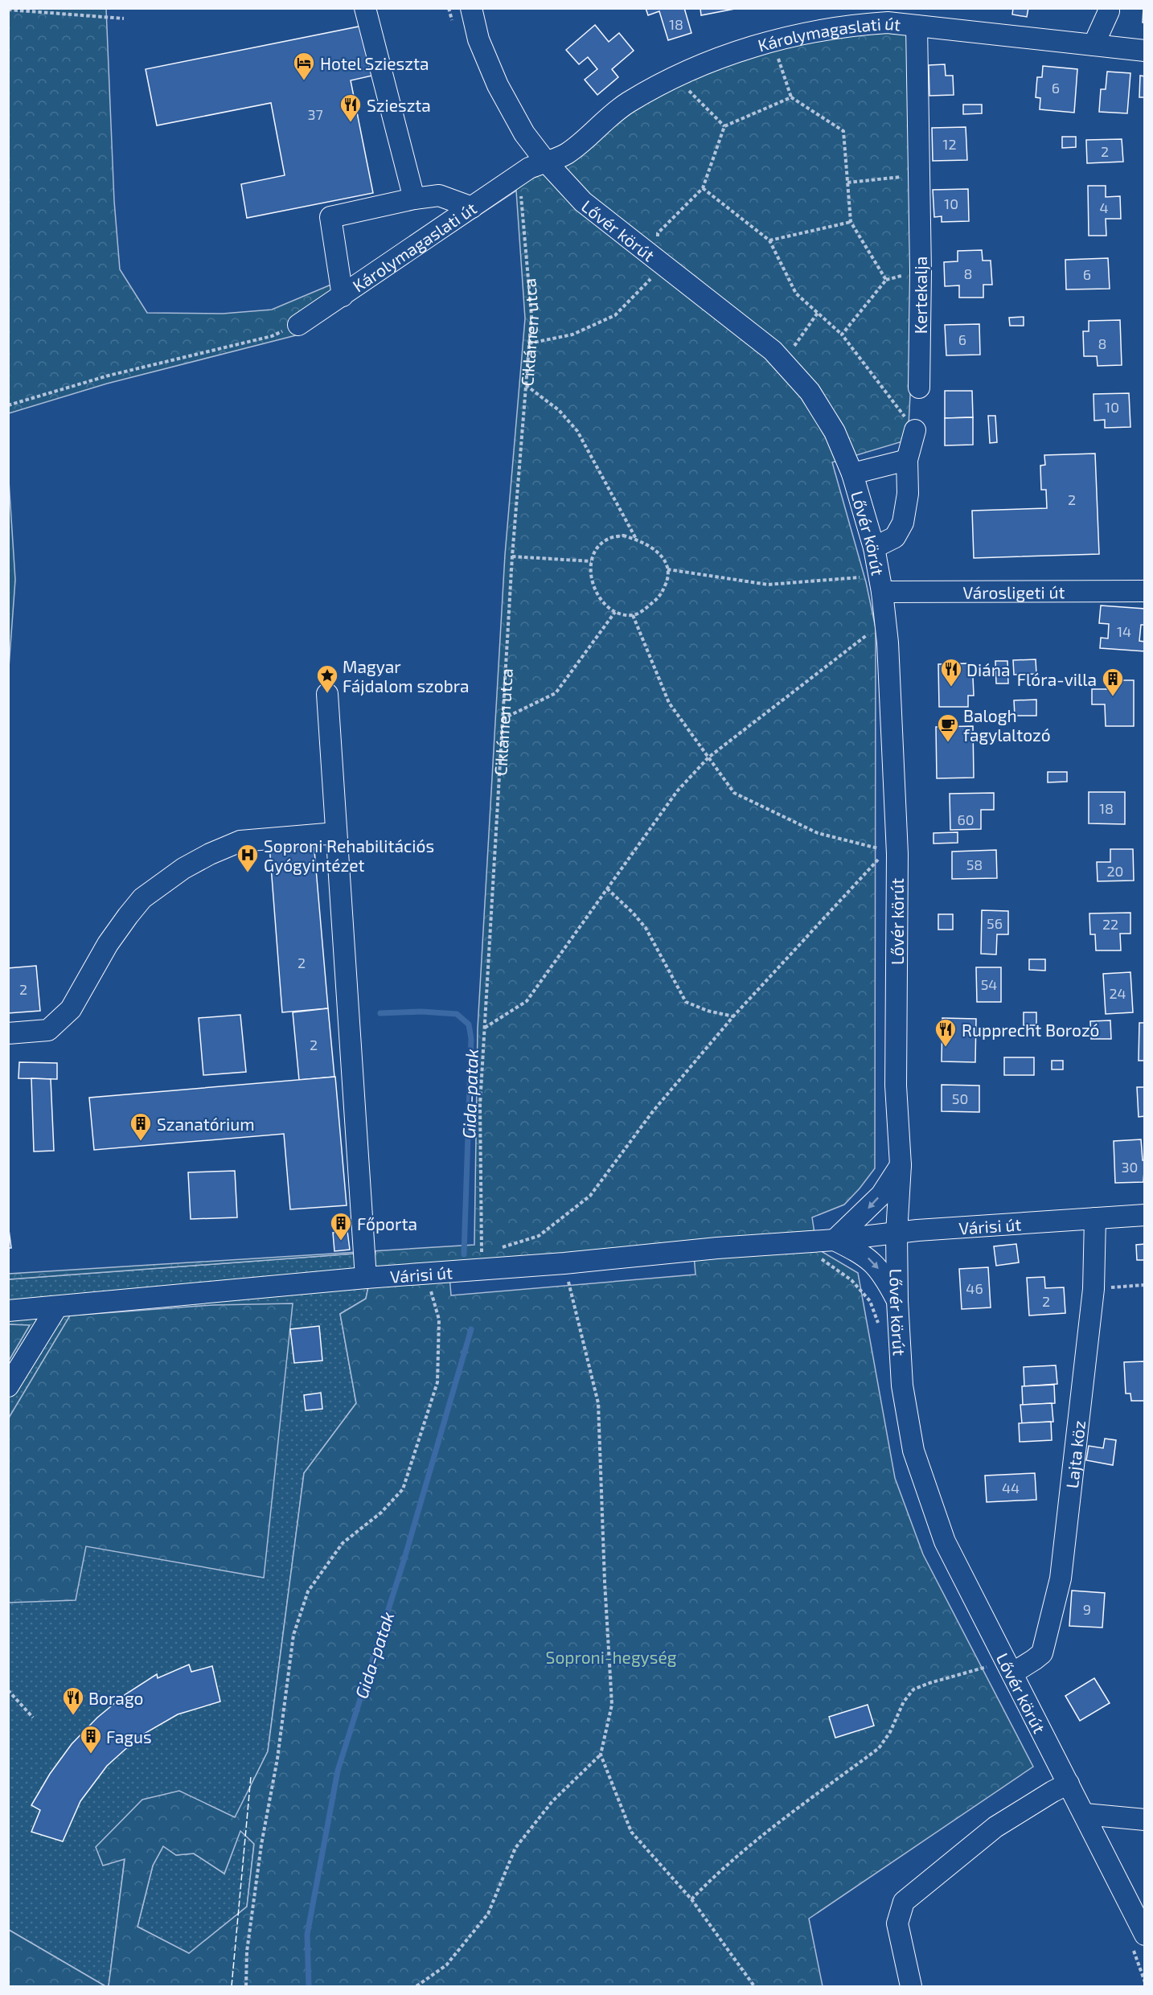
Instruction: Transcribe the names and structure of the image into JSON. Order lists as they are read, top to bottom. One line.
{"streets":{"street":["Károlymagaslati út","Lővér körút","Kertekalja","Városligeti út","Várisi út","Lajta köz"],"path":["Ciklámen utca"]},"crossings":[["Károlymagaslati út","Lővér körút"],["Károlymagaslati út","Kertekalja"],["Károlymagaslati út","Ciklámen utca"],["Lővér körút","Ciklámen utca"],["Lővér körút","Városligeti út"],["Lővér körút","Várisi út"],["Lővér körút","Lajta köz"],["Várisi út","Lajta köz"]],"water":["Gida-patak"],"parks":["Soproni-hegység"],"places":{"hotel":["Hotel Szieszta"],"restaurant":["Szieszta","Diána","Rupprecht Borozó","Borago"],"place":["Magyar Fájdalom szobra"],"building":["Flóra-villa","Szanatórium","Főporta","Fagus"],"cafe":["Balogh fagylaltozó"],"hospital":["Soproni Rehabilitációs Gyógyintézet"]},"house_numbers":["18","6","37","12","2","10","4","8","6","6","8","10","2","14","18","60","58","20","56","22","2","54","2","24","2","50","30","46","2","44","9"]}
